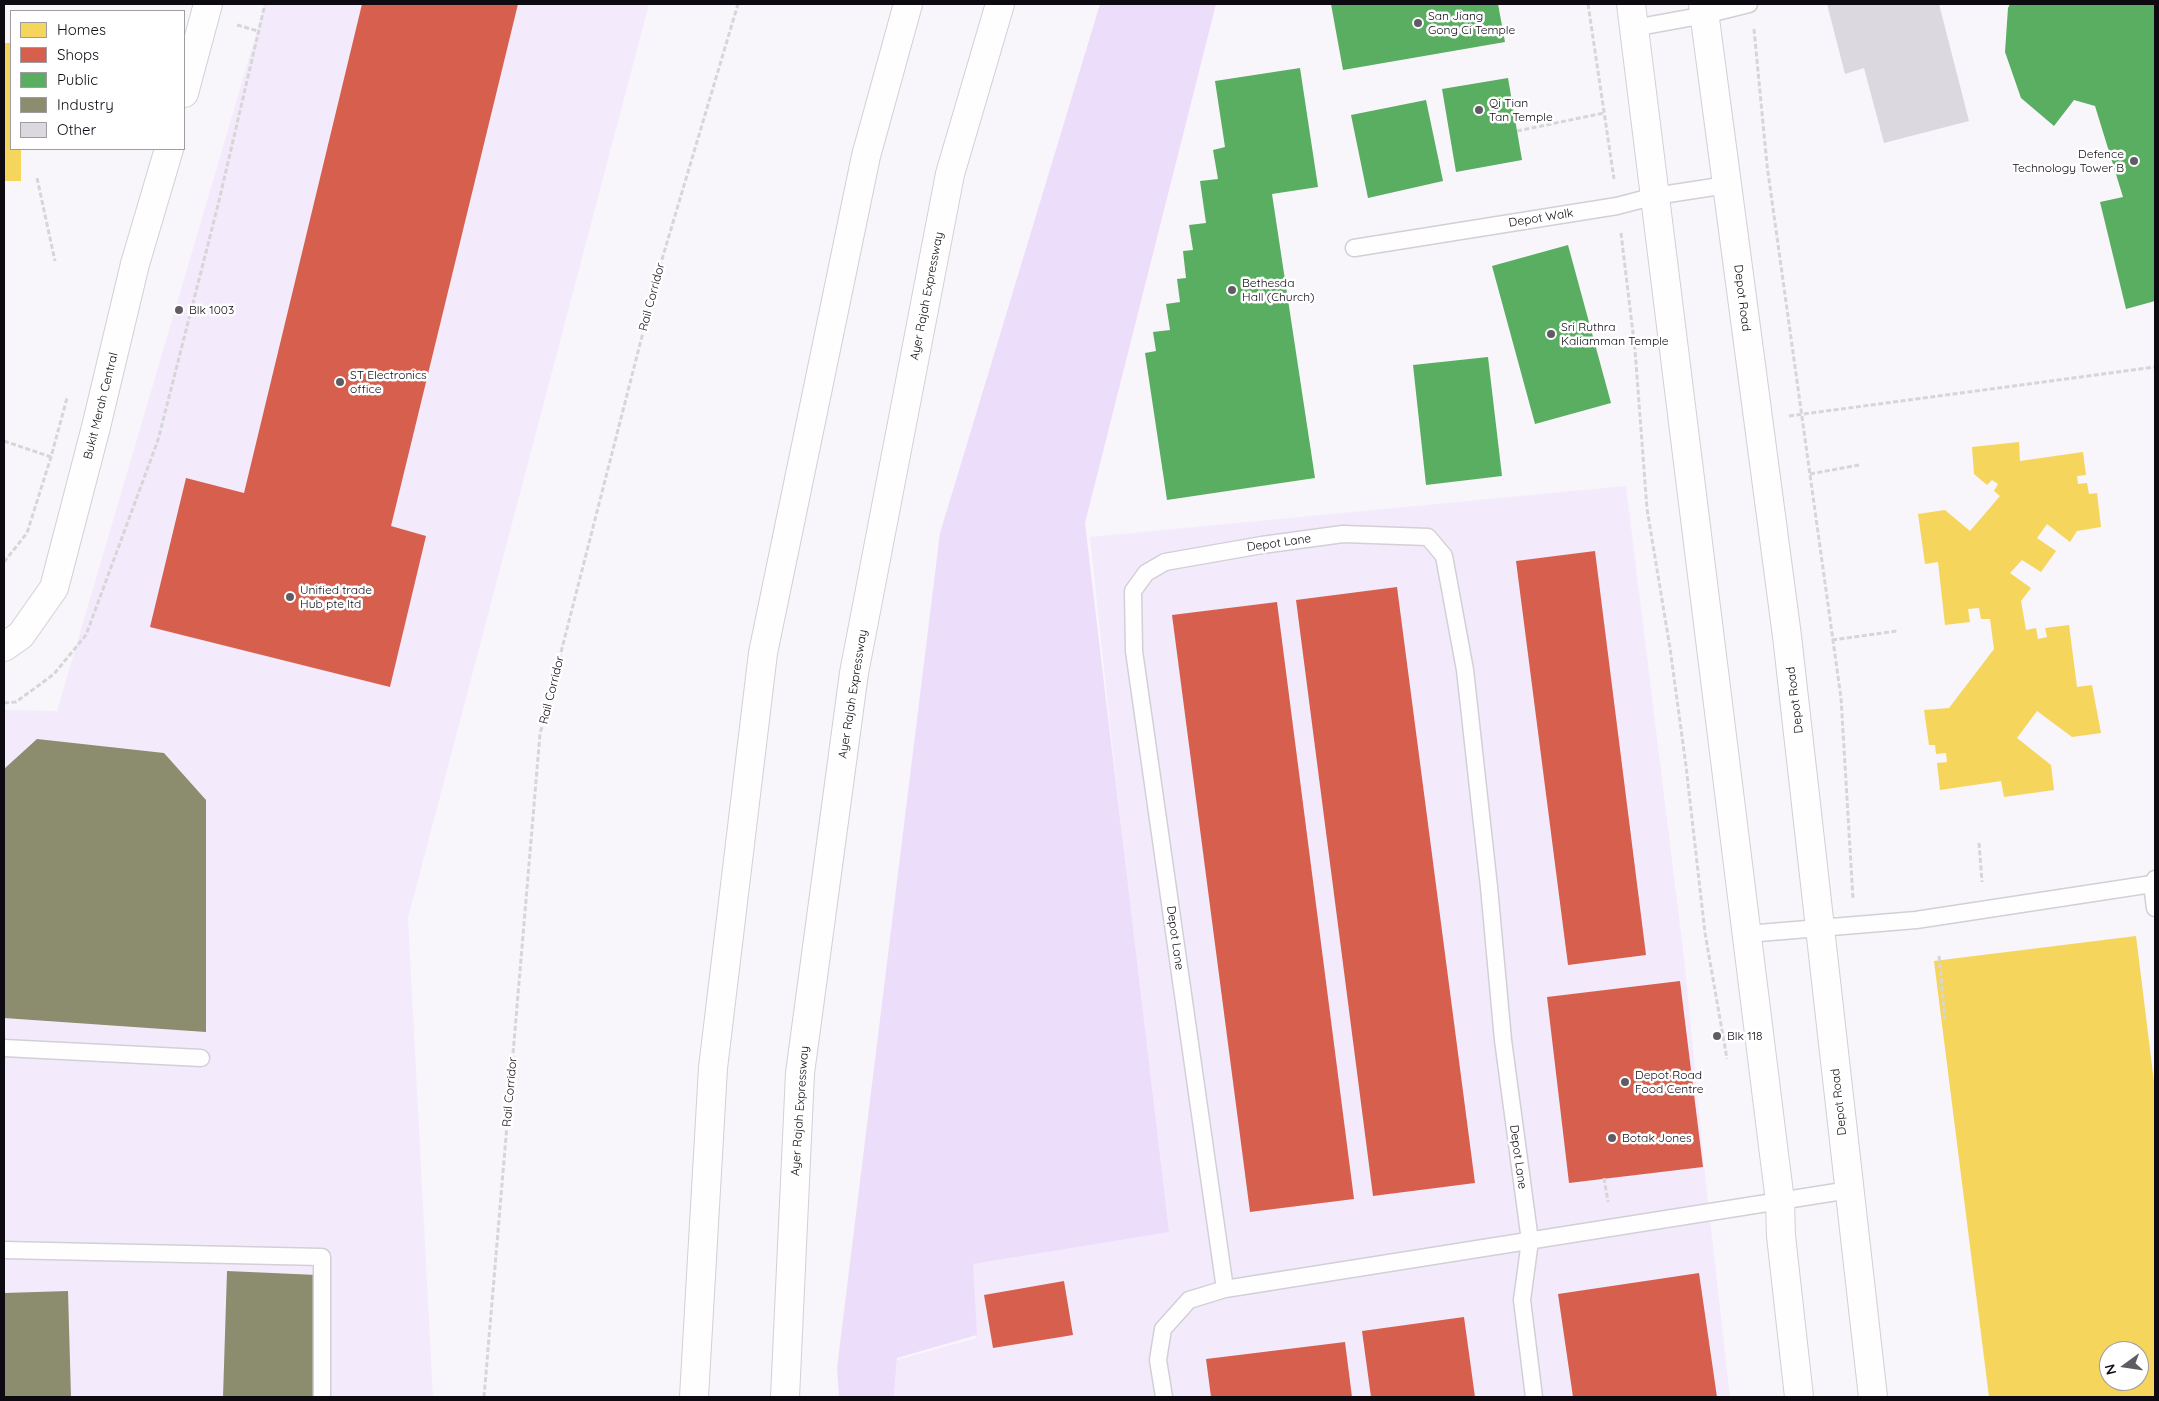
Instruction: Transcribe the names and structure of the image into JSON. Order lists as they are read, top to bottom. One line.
{"streets":{"main road":["Ayer Rajah Expressway","Depot Road","Bukit Merah Central"],"lane":["Depot Walk","Depot Lane"],"path":["Rail Corridor"]},"crossings":[["Depot Walk","Depot Road"]],"places":["San Jiang Gong Ci Temple","Qi Tian Tan Temple","Defence Technology Tower B","Bethesda Hall (Church)","Blk 1003","Sri Ruthra Kaliamman Temple","ST Electronics office","Unified trade Hub pte ltd","Blk 118","Depot Road Food Centre","Botak Jones"],"legend":["Homes","Shops","Public","Industry","Other"],"north":"left"}
